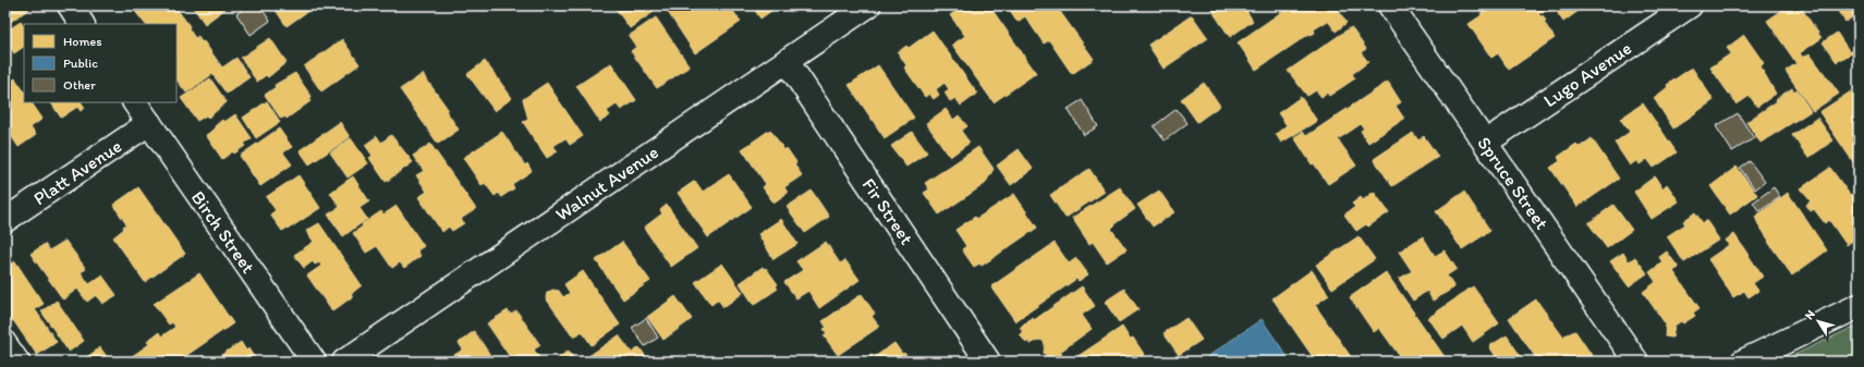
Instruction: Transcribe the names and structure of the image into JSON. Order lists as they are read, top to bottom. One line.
{"streets":{"street":["Lugo Avenue","Platt Avenue","Walnut Avenue","Spruce Street","Fir Street","Birch Street"]},"crossings":[["Lugo Avenue","Spruce Street"],["Platt Avenue","Birch Street"],["Walnut Avenue","Fir Street"]],"legend":["Homes","Public","Other"],"north":"top left"}
